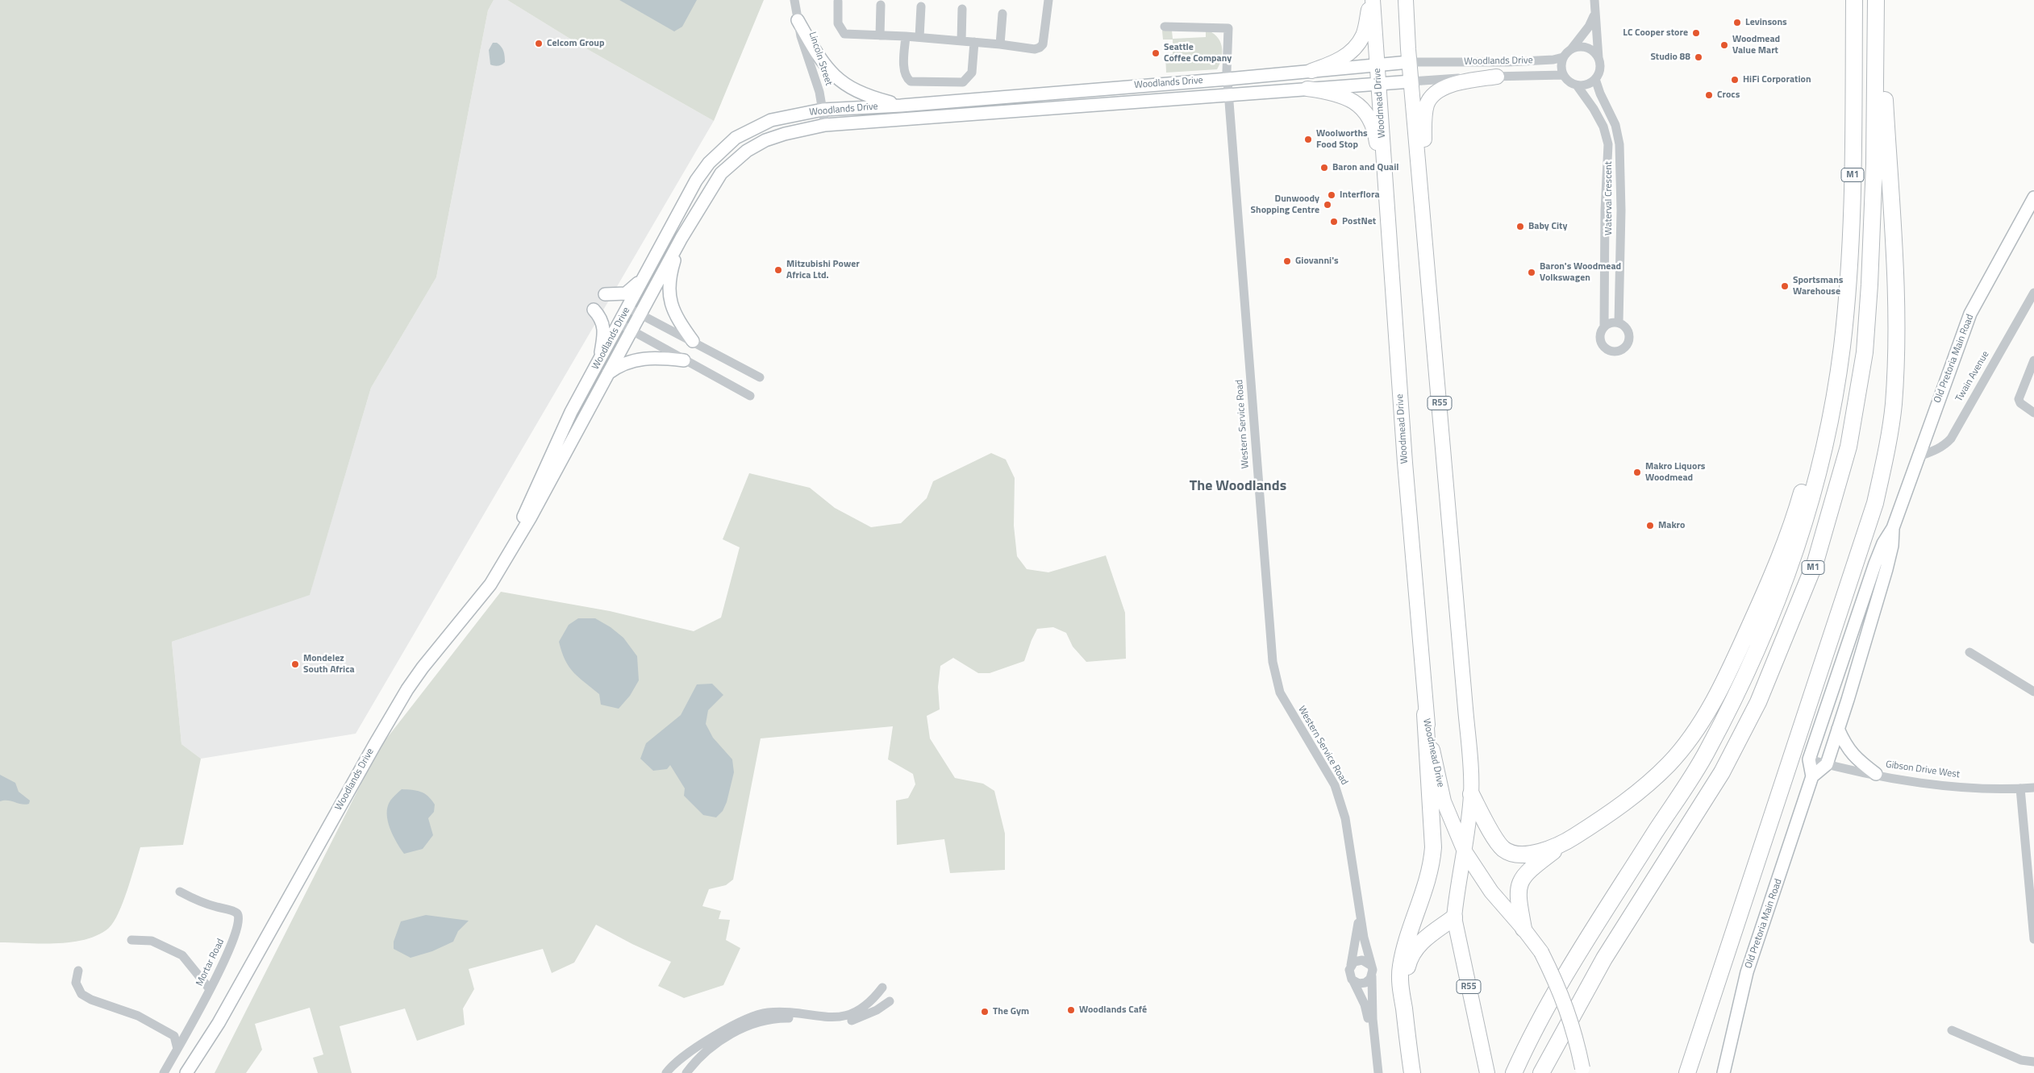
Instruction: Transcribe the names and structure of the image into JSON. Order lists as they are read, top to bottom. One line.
{"streets":{"highway":["M1"],"main road":["Woodlands Drive","Woodmead Drive","Old Pretoria Main Road","R55"],"street":["Lincoln Street","Waterval Crescent","Twain Avenue","Western Service Road","Gibson Drive West","Mortar Road"]},"crossings":[["Lincoln Street","Woodlands Drive"],["Woodlands Drive","Woodmead Drive"],["Woodlands Drive","Waterval Crescent"],["Woodlands Drive","R55"],["Woodlands Drive","Western Service Road"],["Woodmead Drive","R55"],["Old Pretoria Main Road","Twain Avenue"],["Old Pretoria Main Road","Gibson Drive West"]],"districts":["The Woodlands"],"places":["Levinsons","LC Cooper store","Celcom Group","Woodmead Value Mart","Seattle Coffee Company","Studio 88","HiFi Corporation","Crocs","Woolworths Food Stop","Baron and Quail","Interflora","Dunwoody Shopping Centre","PostNet","Baby City","Giovanni's","Mitzubishi Power Africa Ltd.","Baron's Woodmead Volkswagen","Sportsmans Warehouse","Makro Liquors Woodmead","Makro","Mondelez South Africa","Woodlands Café","The Gym"]}
